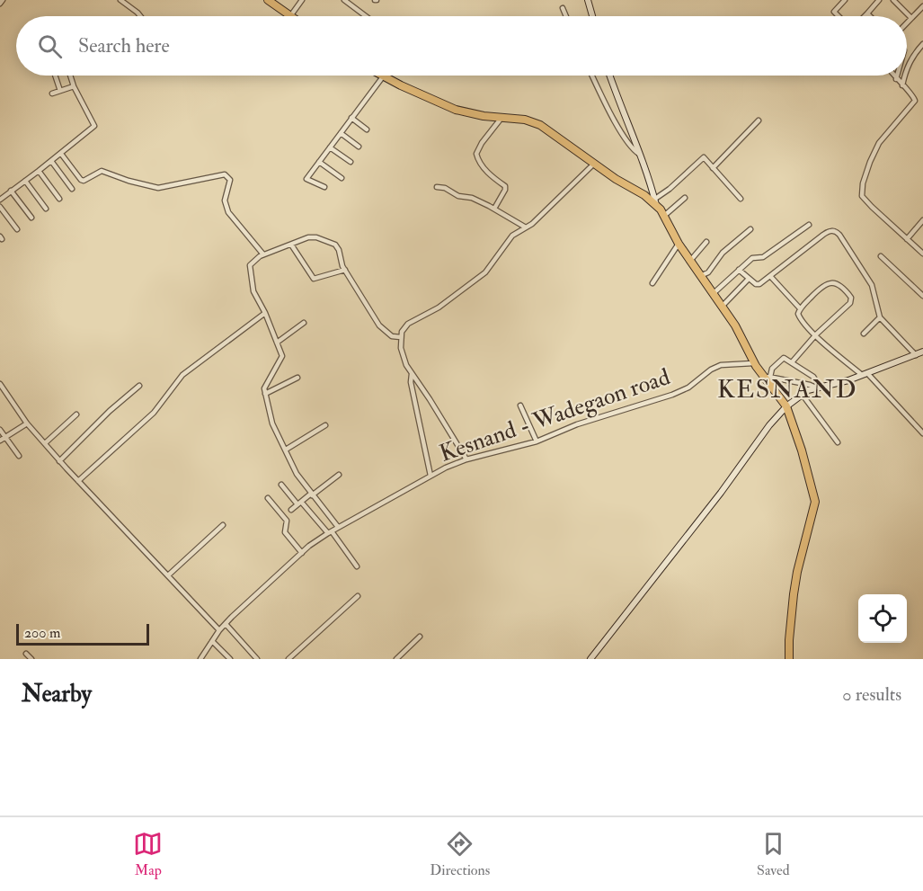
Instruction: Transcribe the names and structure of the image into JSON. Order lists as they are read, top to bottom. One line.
{"streets":{"street":["Kesnand - Wadegaon road"]},"districts":["KESNAND"],"scale_bar":"200 m","page":{"search":"Search here","scale":"200 m","heading":["Nearby","0 results"],"nav":["Map","Directions","Saved"]}}
